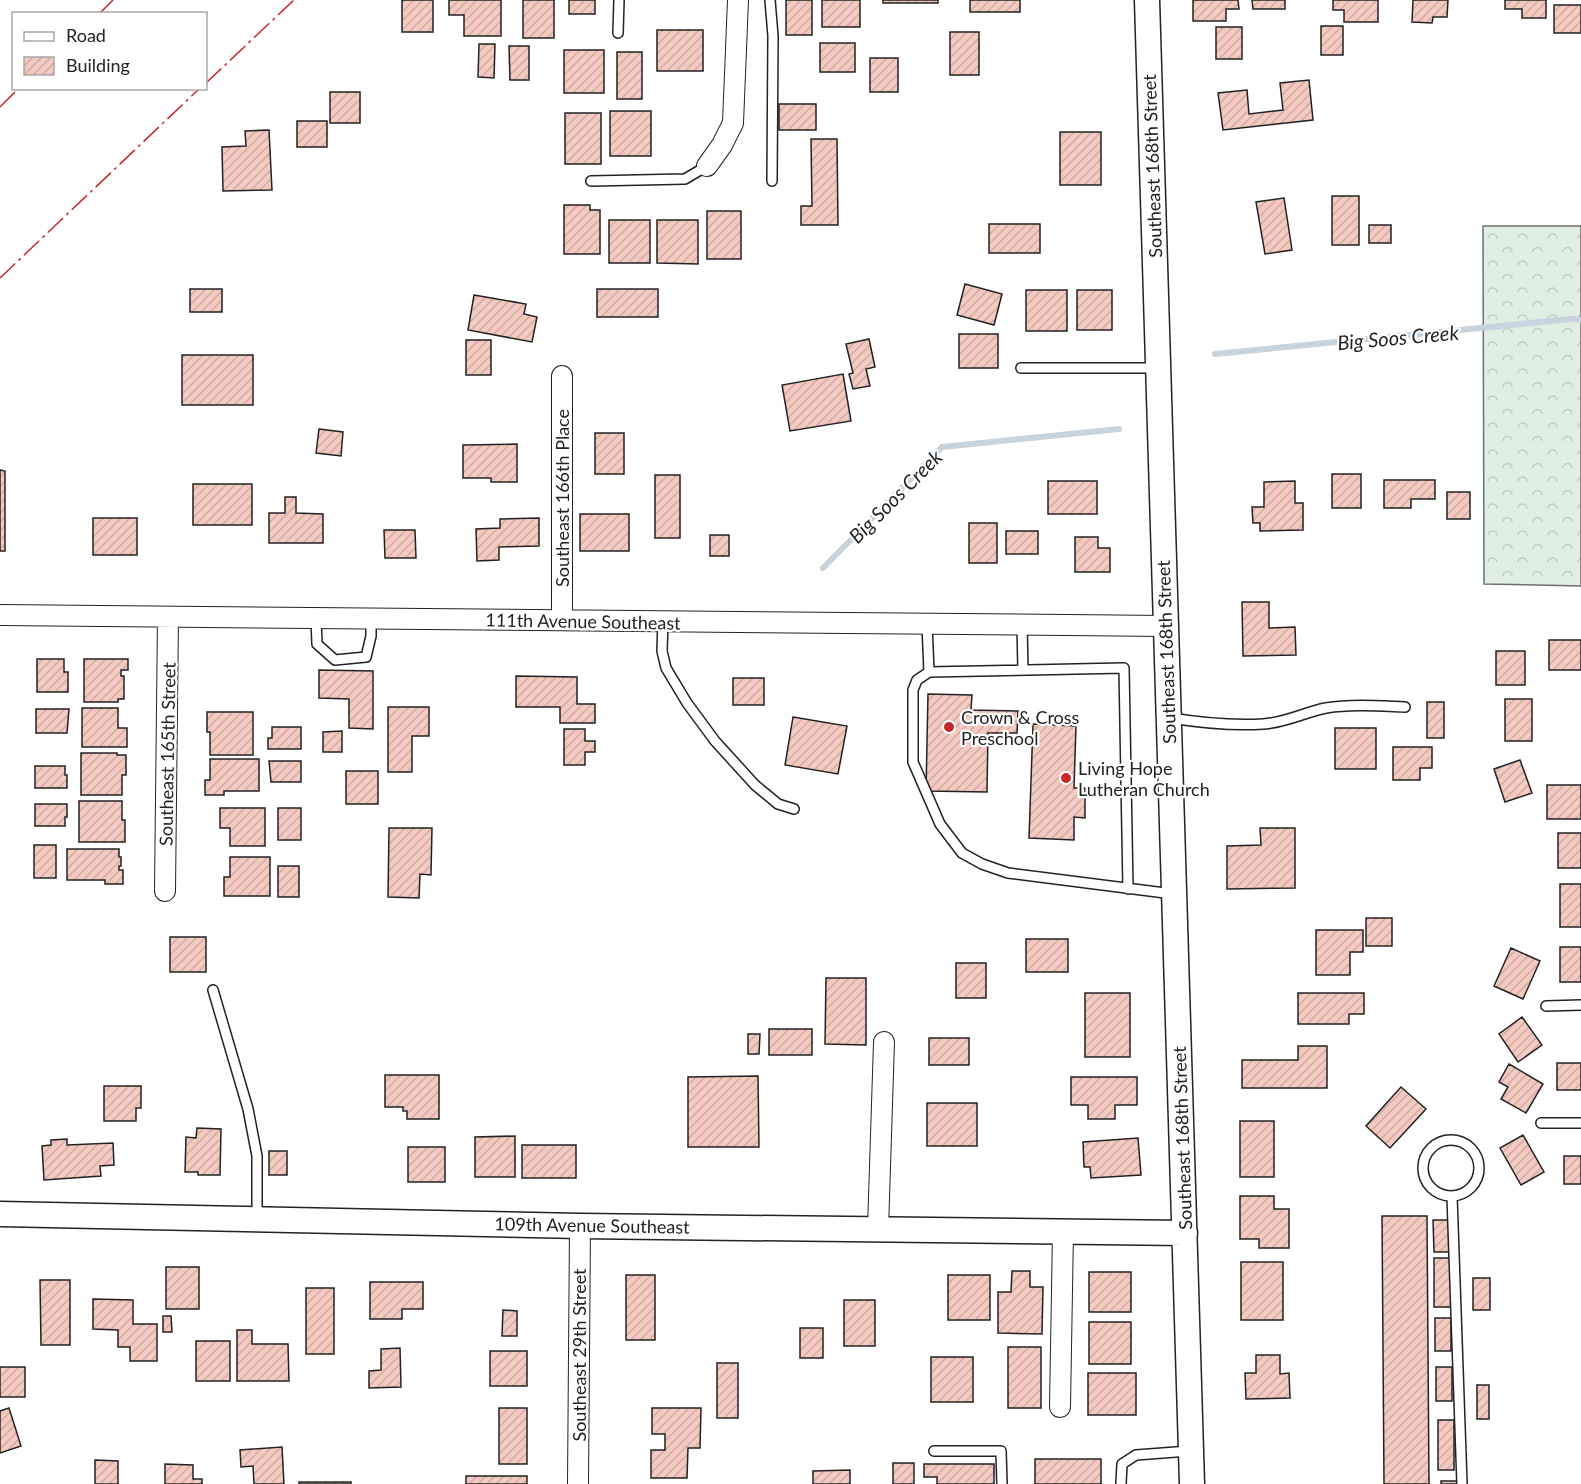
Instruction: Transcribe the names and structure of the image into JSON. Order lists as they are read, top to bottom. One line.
{"streets":{"street":["Southeast 168th Street","Southeast 166th Place","111th Avenue Southeast","Southeast 165th Street","109th Avenue Southeast","Southeast 29th Street"]},"crossings":[["Southeast 168th Street","111th Avenue Southeast"],["Southeast 168th Street","109th Avenue Southeast"],["Southeast 166th Place","111th Avenue Southeast"],["111th Avenue Southeast","Southeast 165th Street"],["109th Avenue Southeast","Southeast 29th Street"]],"water":["Big Soos Creek"],"places":["Crown & Cross Preschool","Living Hope Lutheran Church"],"legend":["Road","Building"]}
